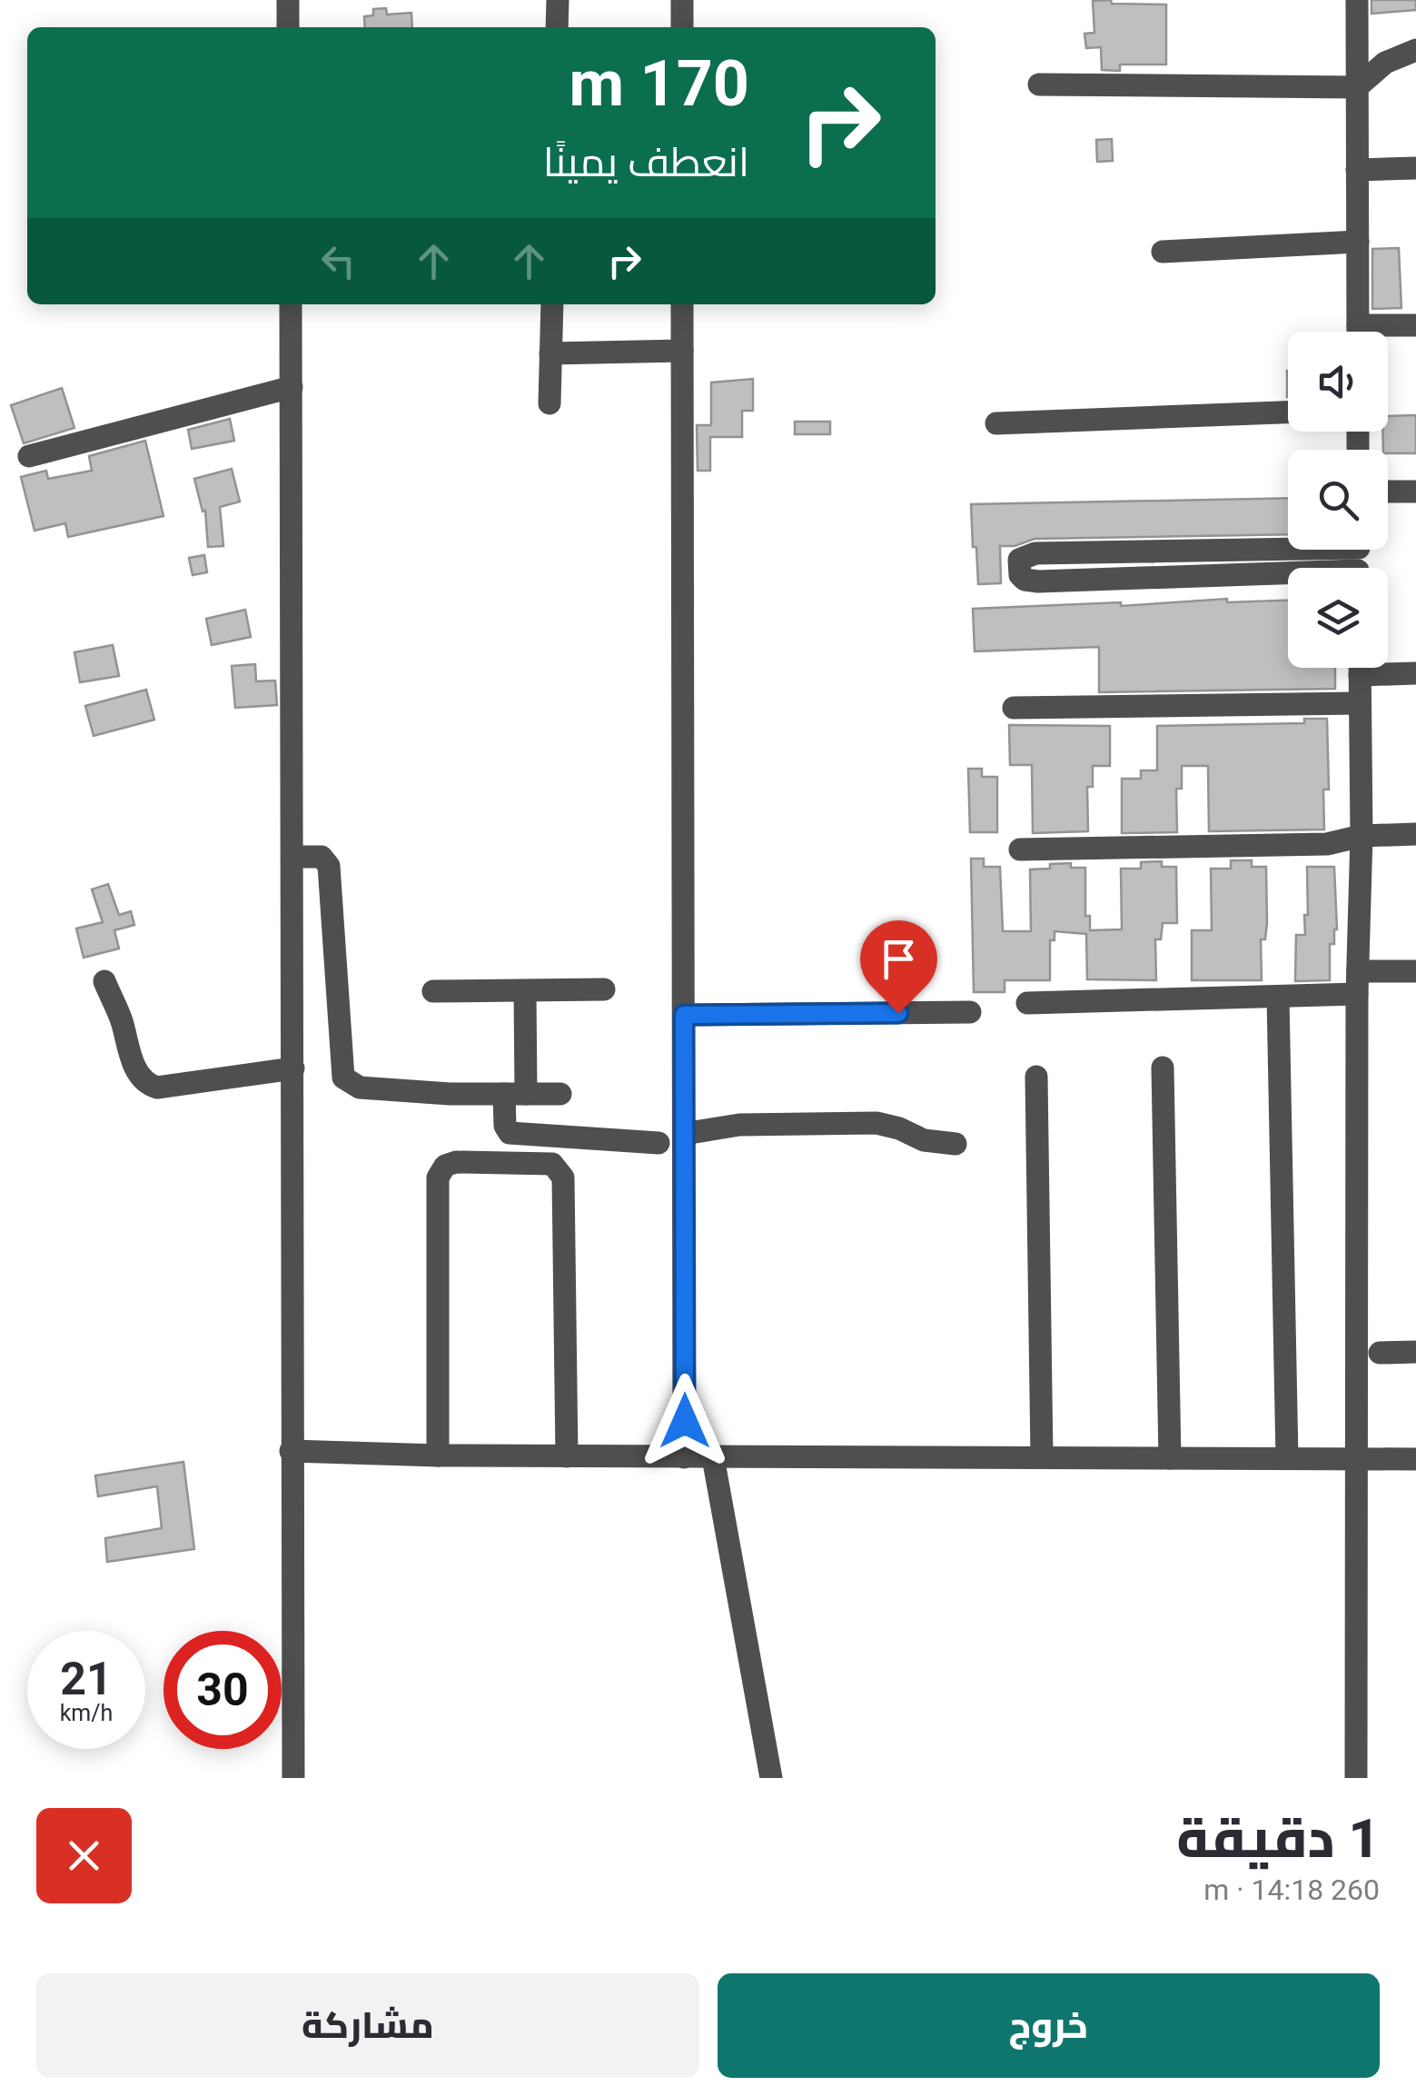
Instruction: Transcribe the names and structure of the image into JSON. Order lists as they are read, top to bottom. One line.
{"page":{"turn":["170 m","انعطف يمينًا"],"speed":"21 km/h","limit":"30","heading":["1 دقيقة","260 m · 14:18"],"buttons":["خروج","مشاركة"]}}
